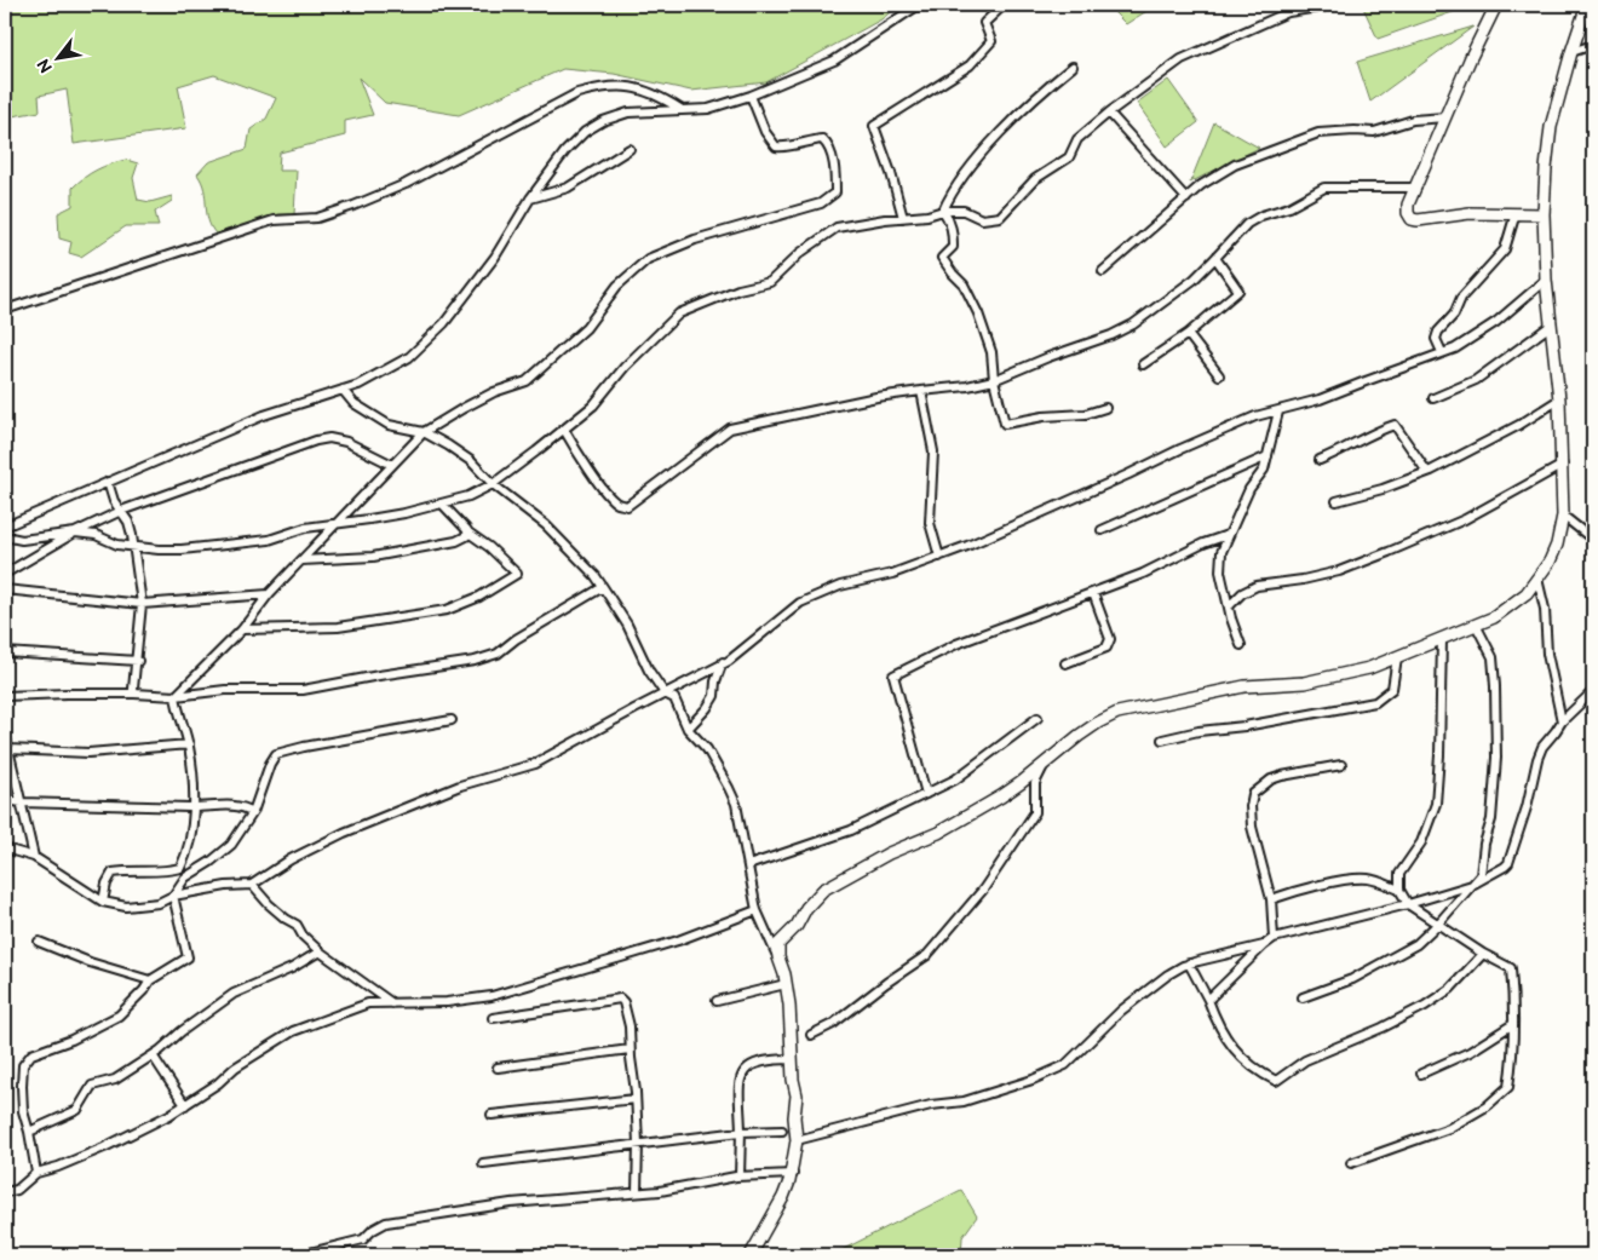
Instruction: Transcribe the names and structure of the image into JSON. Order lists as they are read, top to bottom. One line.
{"north":"bottom left"}
